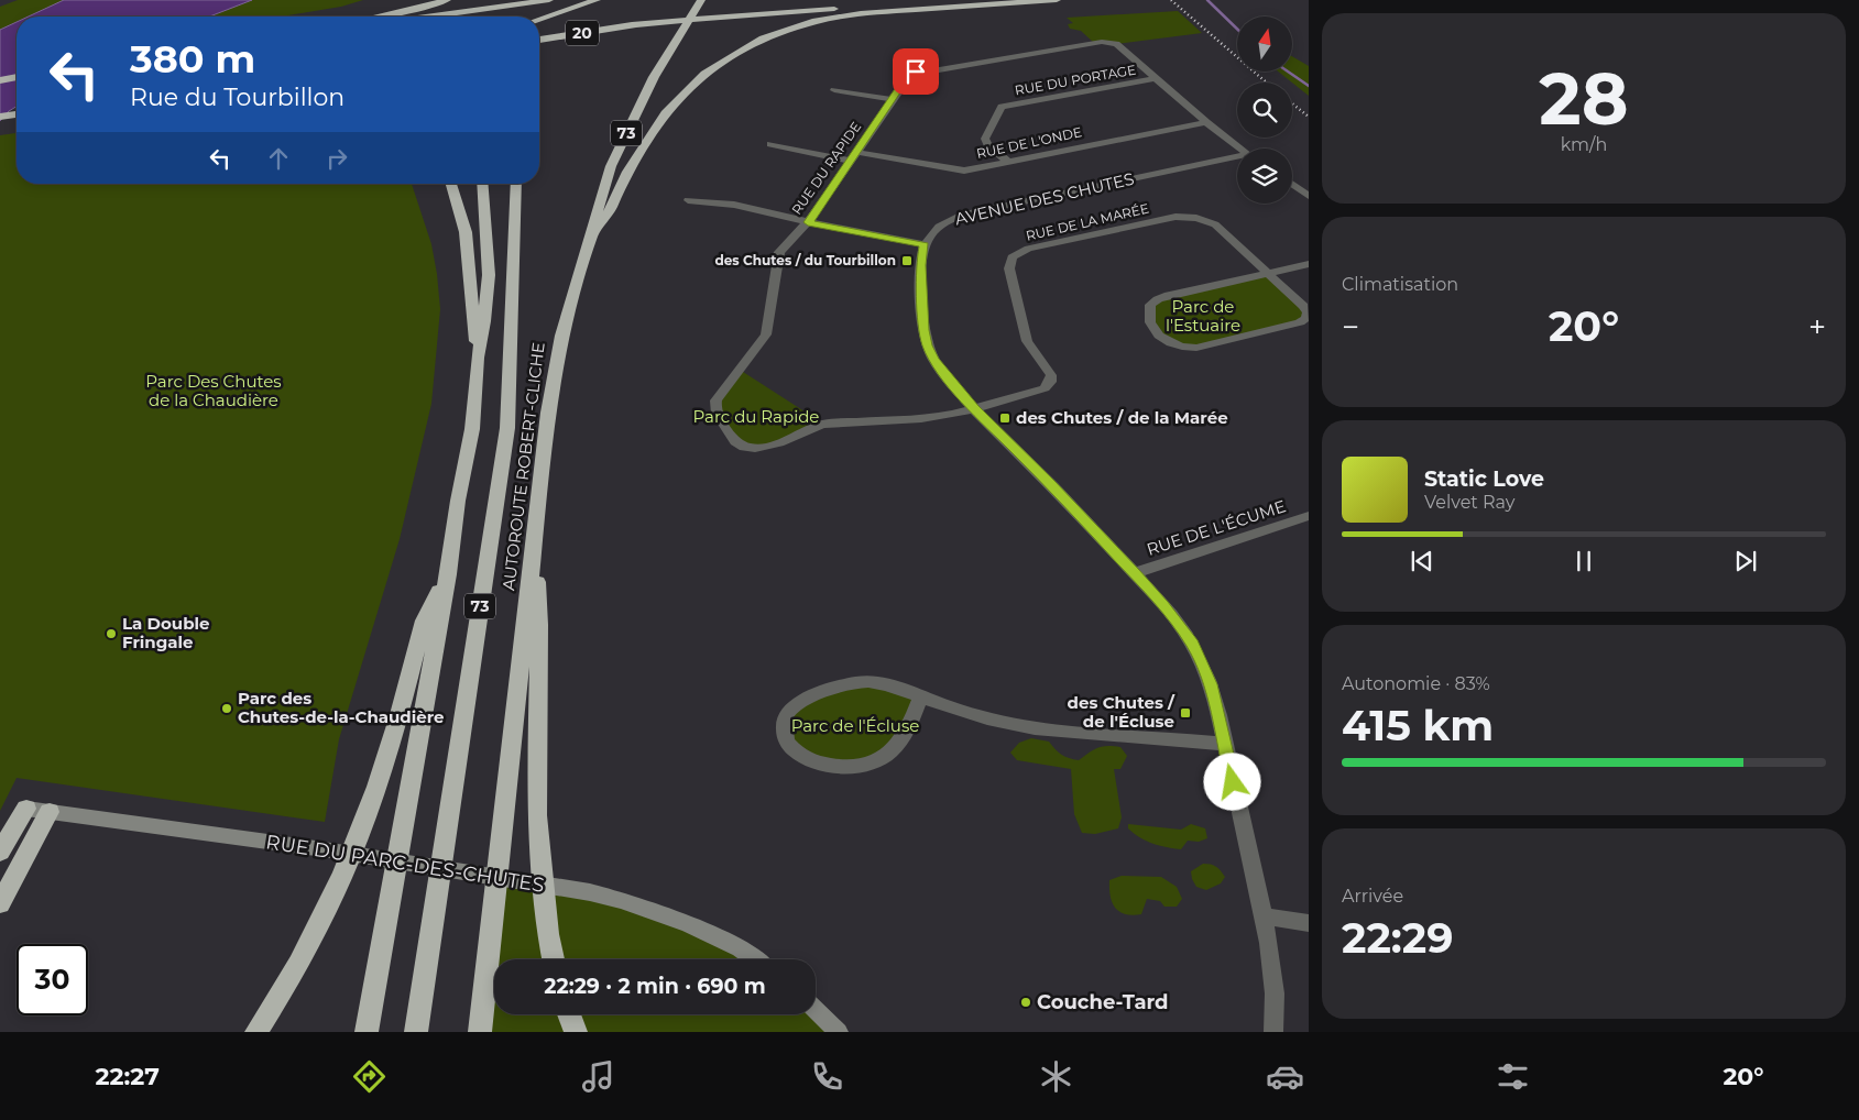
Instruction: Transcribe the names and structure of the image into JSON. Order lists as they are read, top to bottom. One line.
{"streets":{"highway":["20","73","AUTOROUTE ROBERT-CLICHE"],"street":["RUE DU PORTAGE","RUE DE L'ONDE","RUE DU RAPIDE","AVENUE DES CHUTES","RUE DE LA MARÉE","RUE DE L'ÉCUME","RUE DU PARC-DES-CHUTES"]},"crossings":[["RUE DU PORTAGE","RUE DE L'ONDE"],["RUE DU PORTAGE","RUE DU RAPIDE"],["RUE DE L'ONDE","RUE DU RAPIDE"],["RUE DU RAPIDE","RUE DE LA MARÉE"]],"parks":["Parc de l'Estuaire","Parc Des Chutes de la Chaudière","Parc du Rapide","Parc de l'Écluse"],"places":{"transit":["des Chutes / du Tourbillon","des Chutes / de la Marée","des Chutes / de l'Écluse"],"other":["La Double Fringale","Parc des Chutes-de-la-Chaudière","Couche-Tard"]},"north":"top","page":{"tile":[["28","km/h"],"Climatisation",["Autonomie · 83%","415 km"],["Arrivée","22:29"]],"turn":["380 m","Rue du Tourbillon"],"heat":["−","20°","+"],"song":["Static Love","Velvet Ray"],"limit":"30","trip":"22:29 · 2 min · 690 m","tabs":["22:27","20°"]}}
